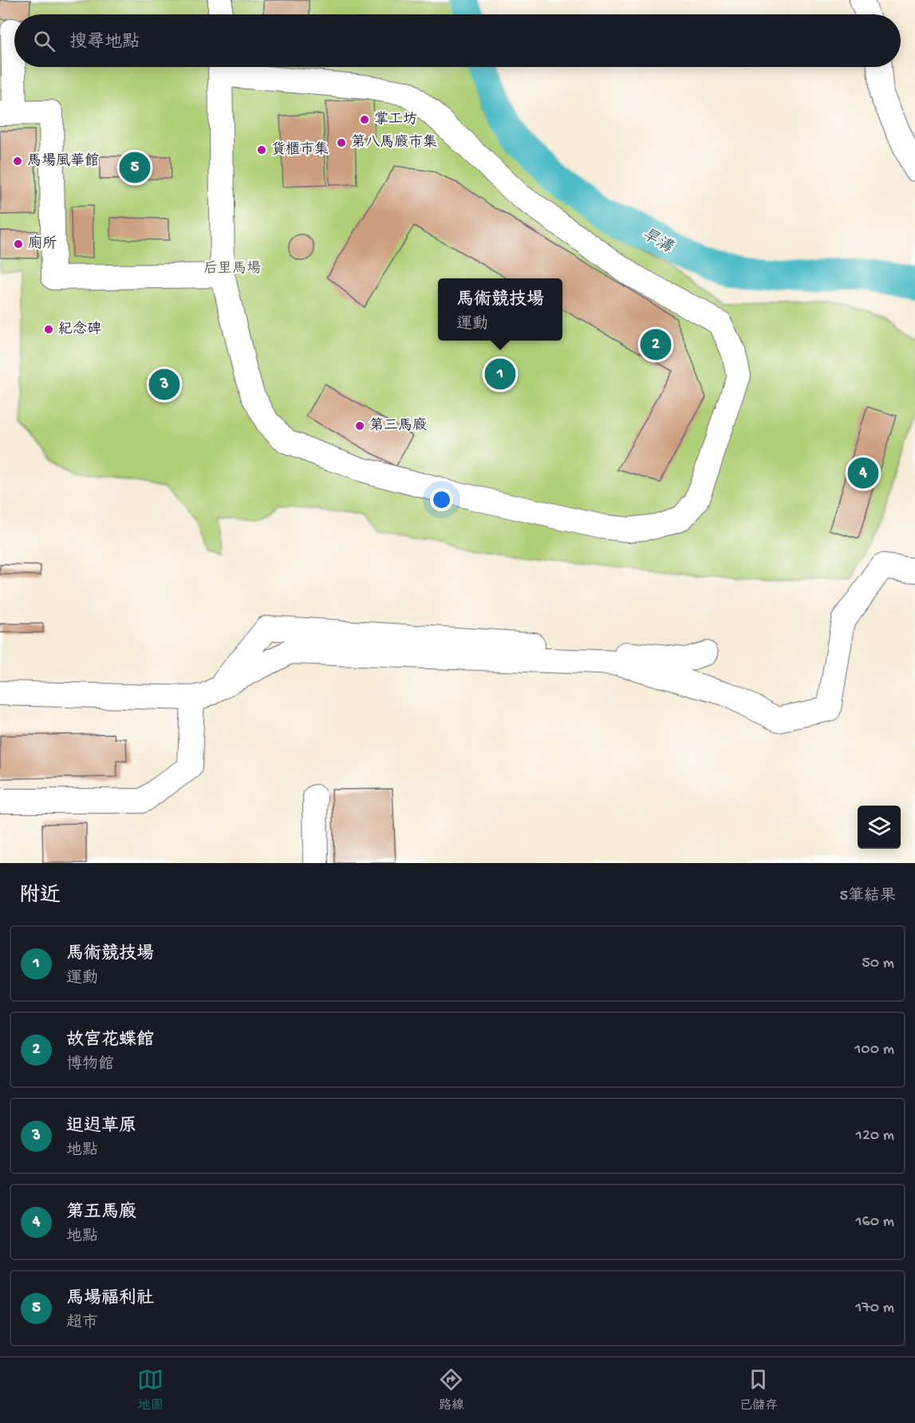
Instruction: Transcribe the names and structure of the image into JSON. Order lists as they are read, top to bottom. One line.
{"water":["旱溝"],"parks":["后里馬場"],"places":["掌工坊","第八馬廄市集","貨櫃市集","馬場風華館","廁所","紀念碑","第三馬廄"],"page":{"search":"搜尋地點","pins":["5","2","1","3","4"],"popup":["馬術競技場","運動"],"heading":["附近","5筆結果"],"list":[{"mark":"1","name":"馬術競技場","note":"運動","value":"50 m"},{"mark":"2","name":"故宮花蝶館","note":"博物館","value":"100 m"},{"mark":"3","name":"𨑨迌草原","note":"地點","value":"120 m"},{"mark":"4","name":"第五馬廄","note":"地點","value":"160 m"},{"mark":"5","name":"馬場福利社","note":"超市","value":"170 m"}],"nav":["地圖","路線","已儲存"]}}
